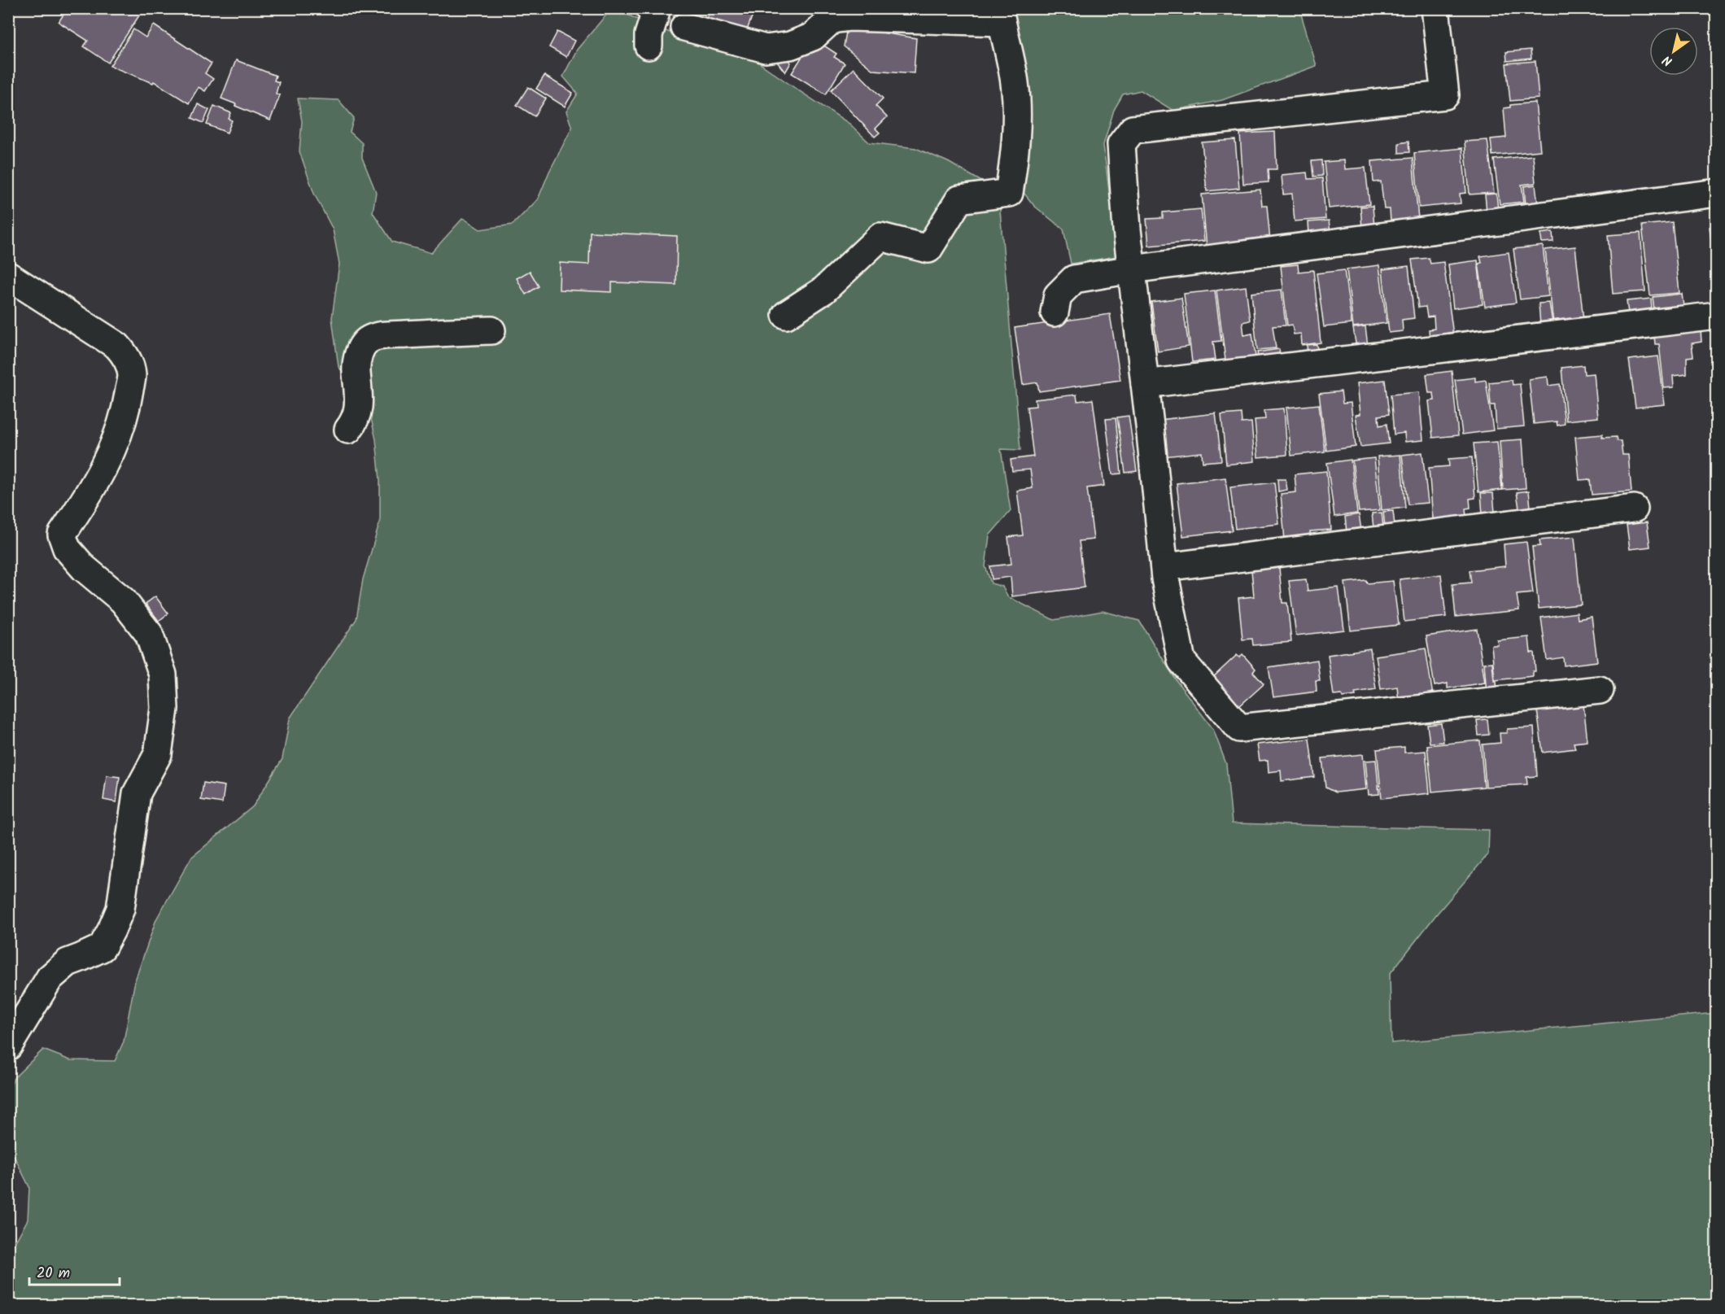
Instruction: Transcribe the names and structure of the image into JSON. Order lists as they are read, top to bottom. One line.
{"scale_bar":"20 m","north":"bottom left"}
